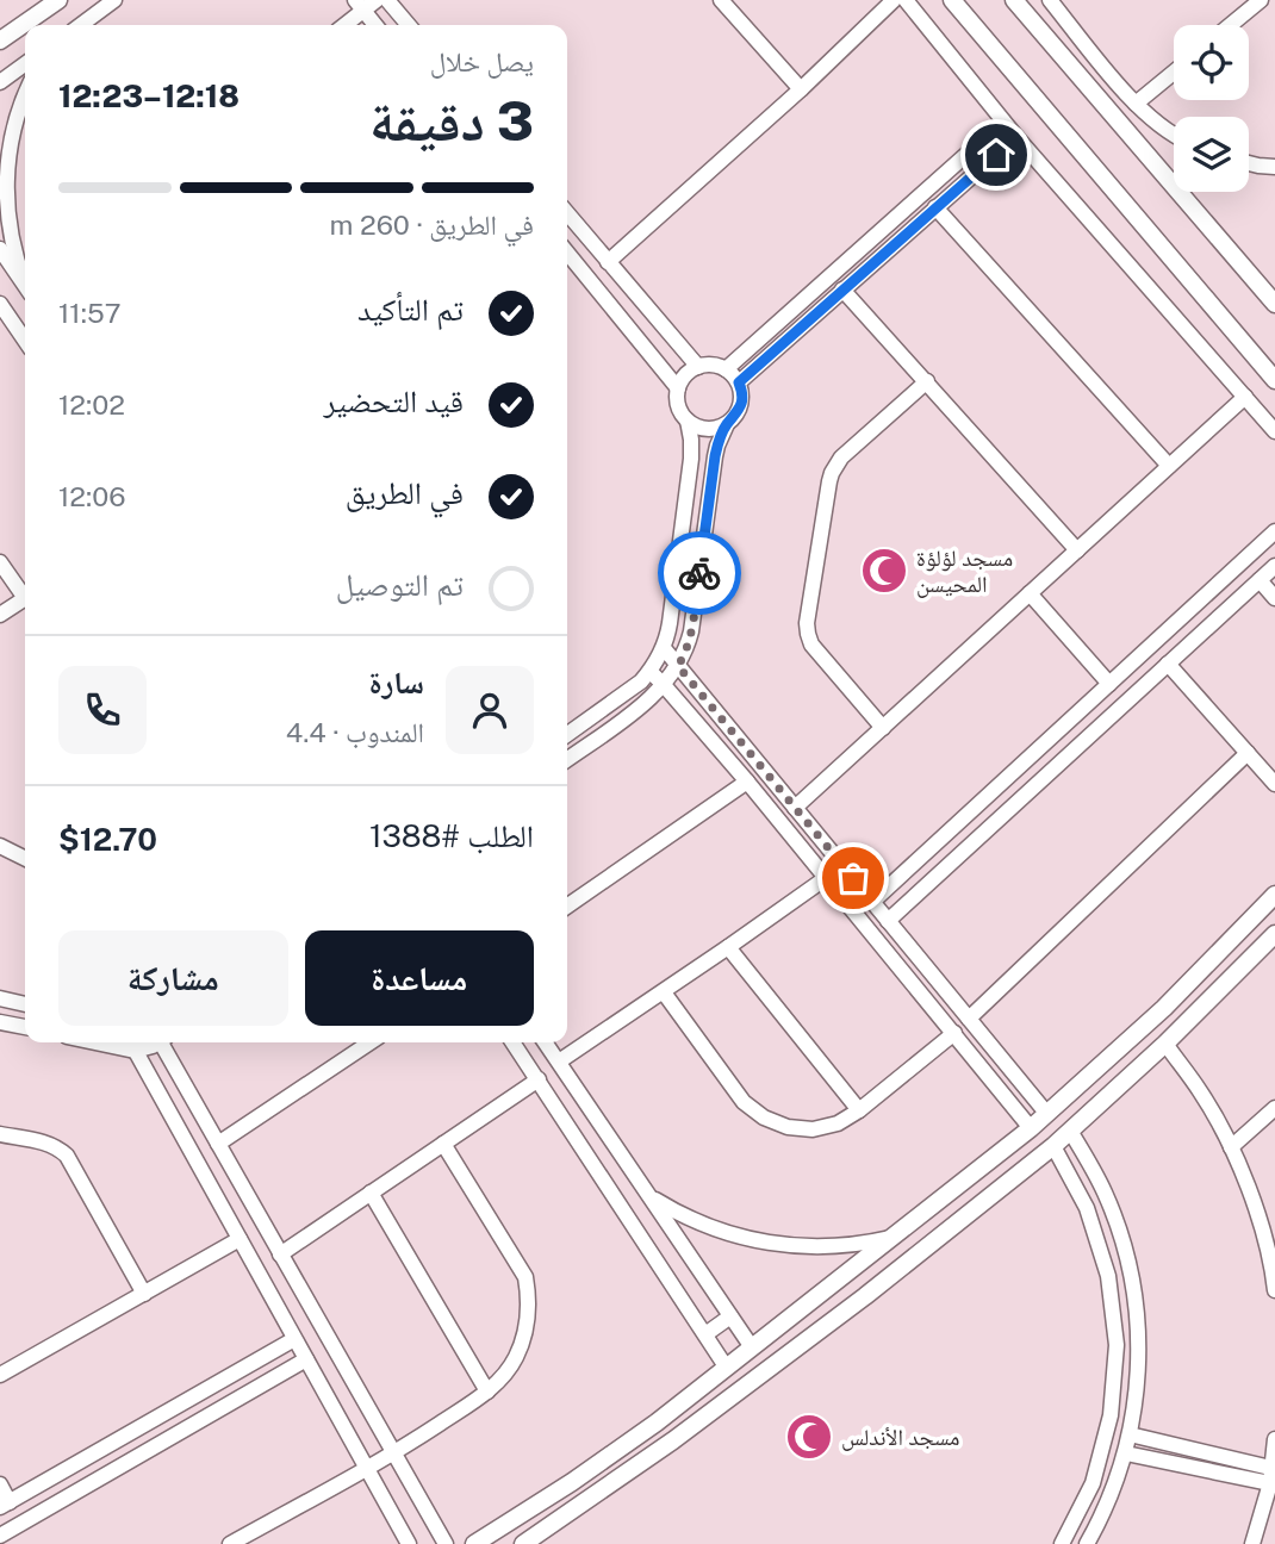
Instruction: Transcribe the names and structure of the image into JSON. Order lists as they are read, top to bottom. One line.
{"places":{"mosque":["مسجد لؤلؤة المحيسن","مسجد الأندلس"]},"page":{"heading":["3 دقيقة","يصل خلال","12:18–12:23"],"panel":["سارة","المندوب · 4.4","الطلب #1388","$12.70"],"bar":"في الطريق · 260 m","list":[["تم التأكيد","11:57"],["قيد التحضير","12:02"],["في الطريق","12:06"],"تم التوصيل"],"buttons":["مساعدة","مشاركة"]}}
